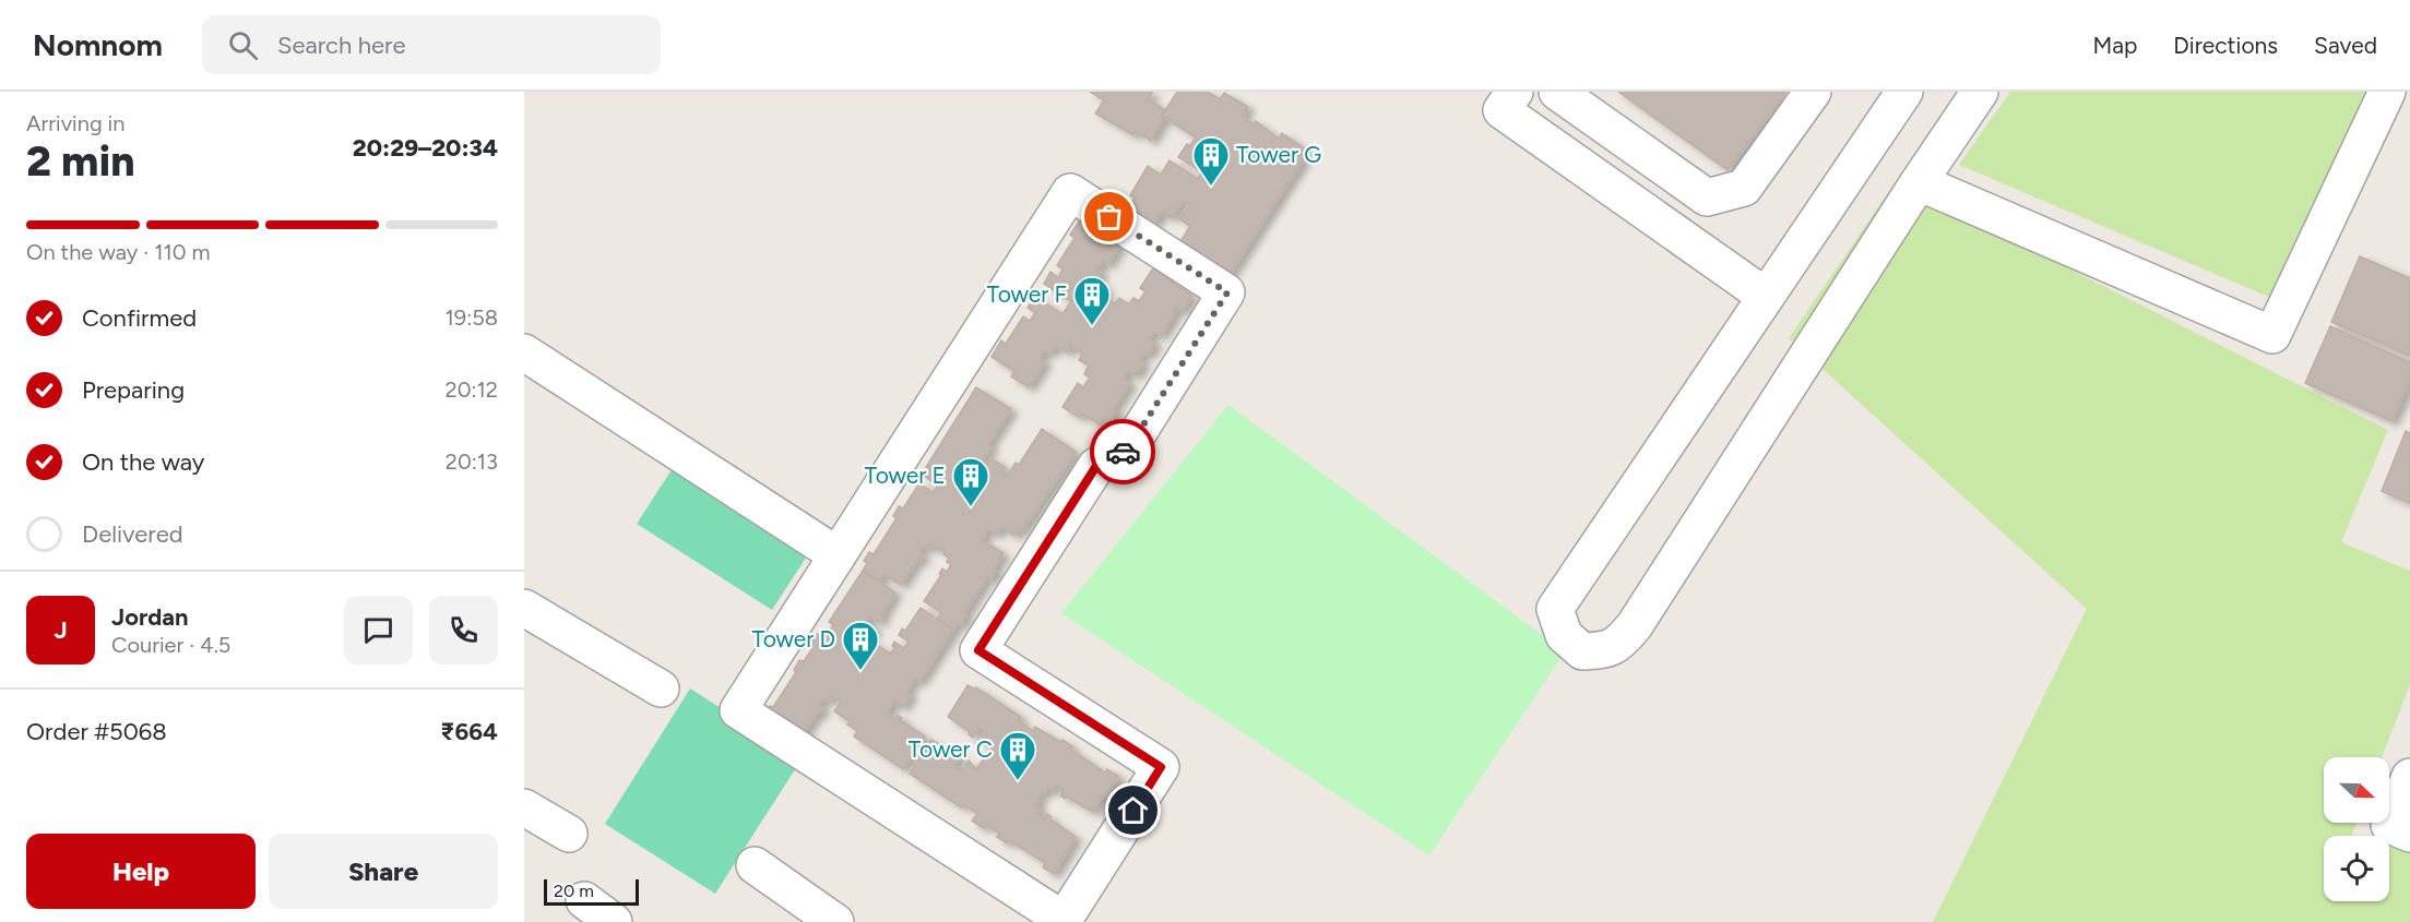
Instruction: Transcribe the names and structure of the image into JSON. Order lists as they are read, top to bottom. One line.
{"places":{"building":["Tower G","Tower F","Tower E","Tower D","Tower C"]},"scale_bar":"20 m","north":"right","page":{"header":"Nomnom","search":"Search here","nav":["Map","Directions","Saved"],"heading":["2 min","Arriving in","20:29–20:34"],"panel":["Jordan","Courier · 4.5","Order #5068","₹664"],"bar":"On the way · 110 m","list":[["Confirmed","19:58"],["Preparing","20:12"],["On the way","20:13"],"Delivered"],"round":"J","buttons":["Help","Share"],"scale":"20 m"}}
